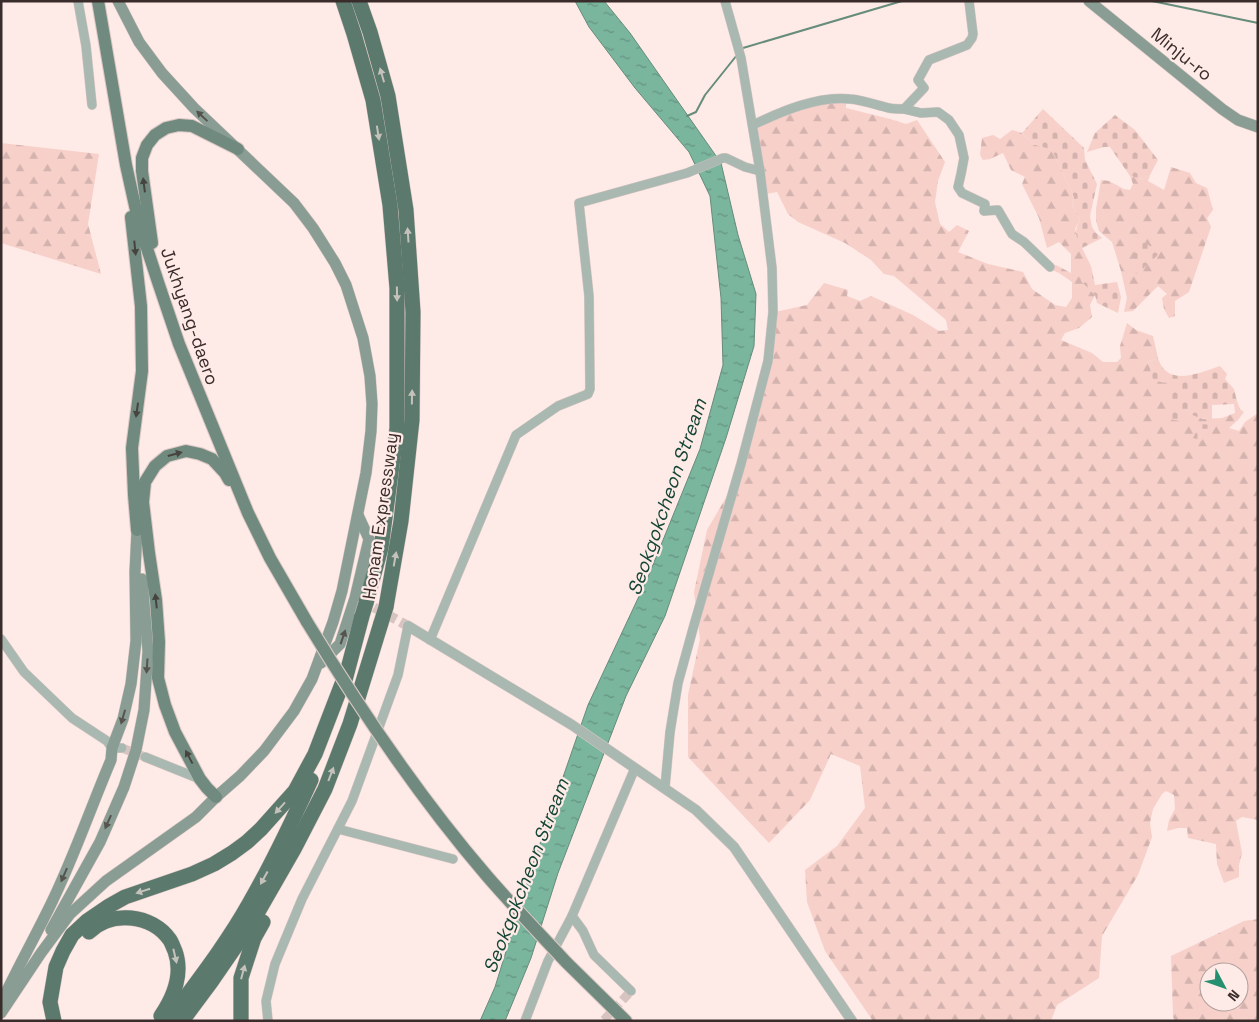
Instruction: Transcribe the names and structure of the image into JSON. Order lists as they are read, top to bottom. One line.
{"streets":{"highway":["Honam Expressway"],"main road":["Minju-ro","Jukhyang-daero"]},"water":["Seokgokcheon Stream"],"north":"bottom right"}
